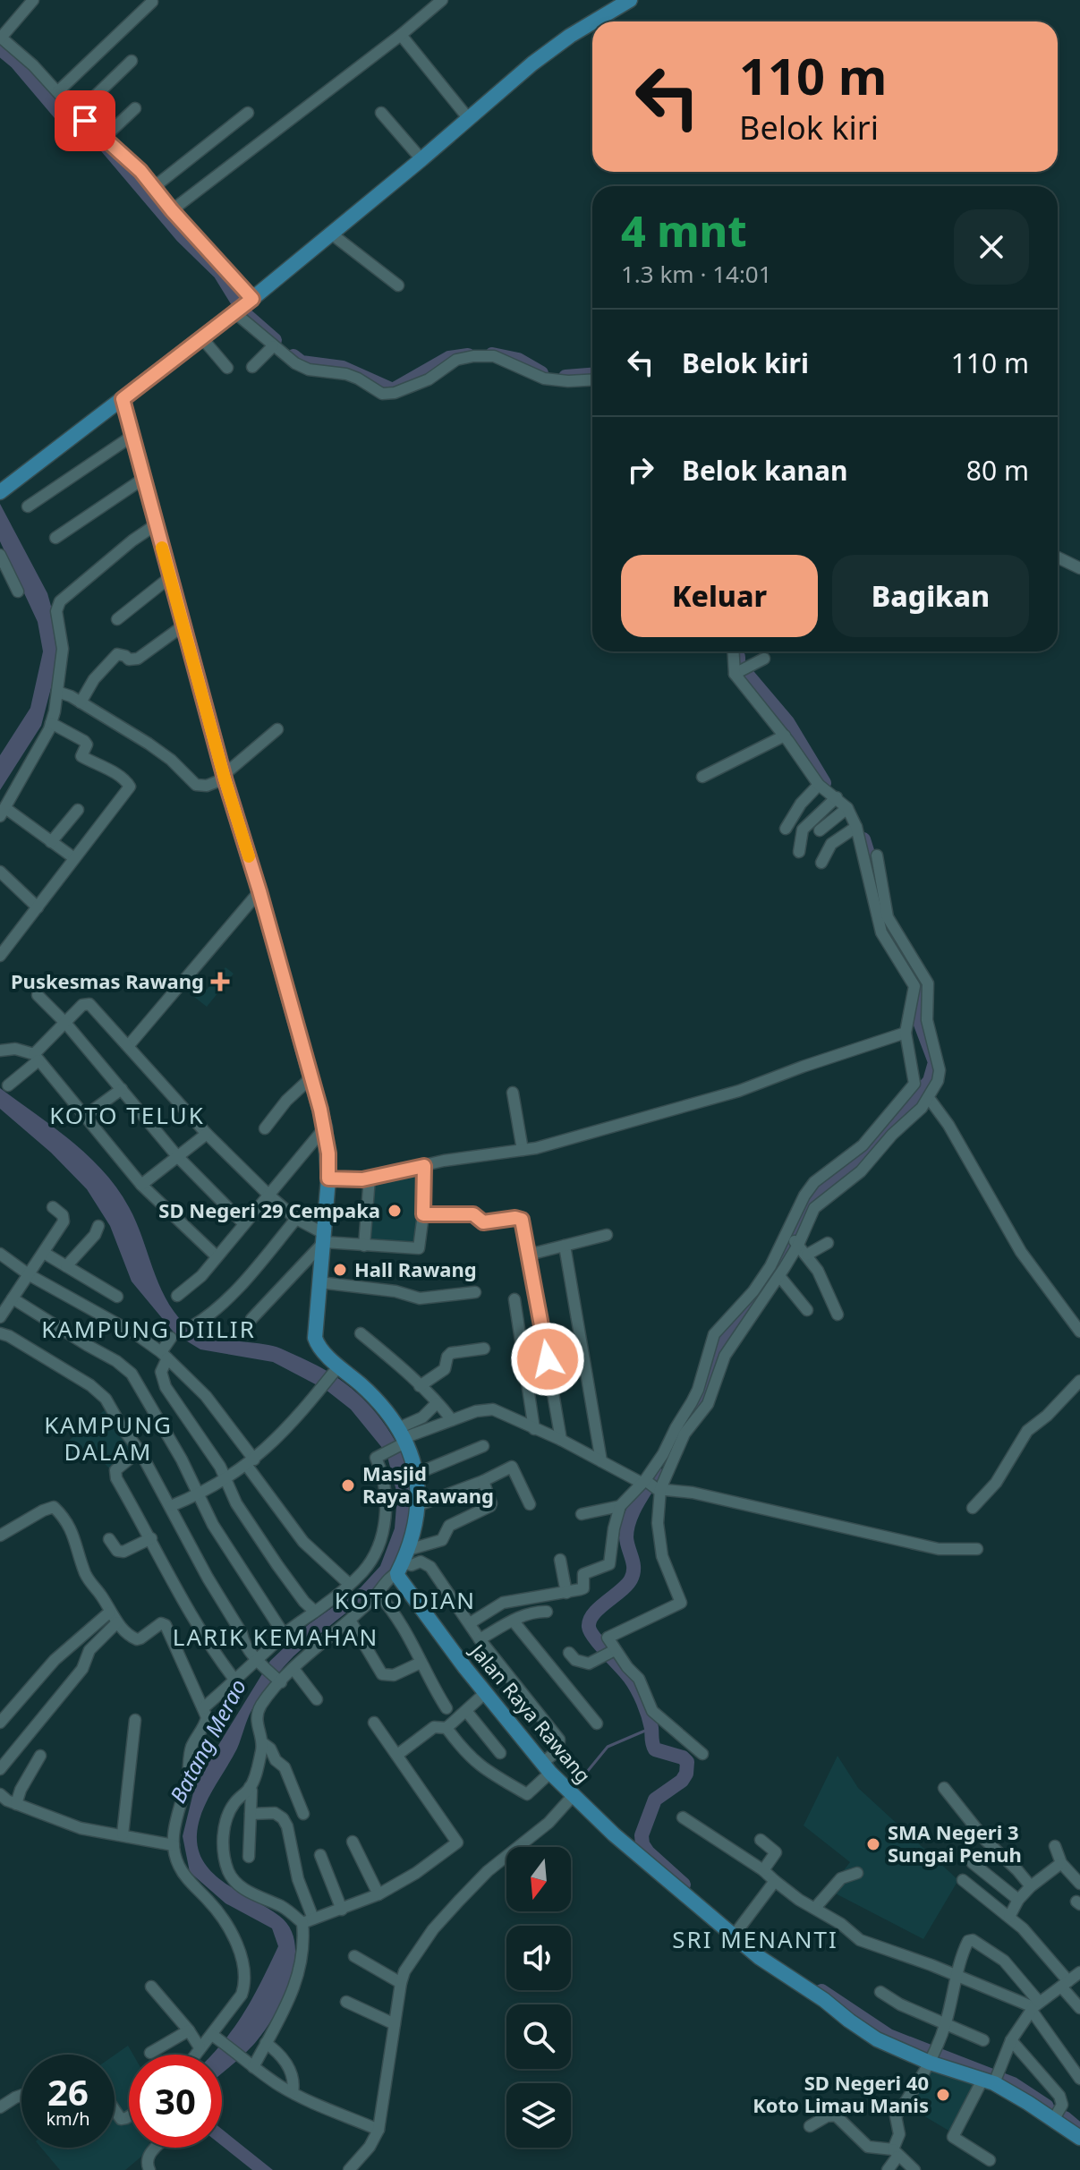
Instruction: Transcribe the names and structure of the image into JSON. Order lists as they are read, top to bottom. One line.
{"streets":{"main road":["Jalan Raya Rawang"]},"districts":["KOTO TELUK","KAMPUNG DIILIR","KAMPUNG DALAM","KOTO DIAN","LARIK KEMAHAN","SRI MENANTI"],"water":["Batang Merao"],"places":{"health":["Puskesmas Rawang"],"other":["SD Negeri 29 Cempaka","Hall Rawang","Masjid Raya Rawang","SMA Negeri 3 Sungai Penuh","SD Negeri 40 Koto Limau Manis"]},"north":"bottom","page":{"turn":["110 m","Belok kiri"],"heading":["4 mnt","1.3 km · 14:01"],"list":[{"name":"Belok kiri","value":"110 m"},{"name":"Belok kanan","value":"80 m"}],"buttons":["Keluar","Bagikan"],"speed":"26 km/h","limit":"30"}}
